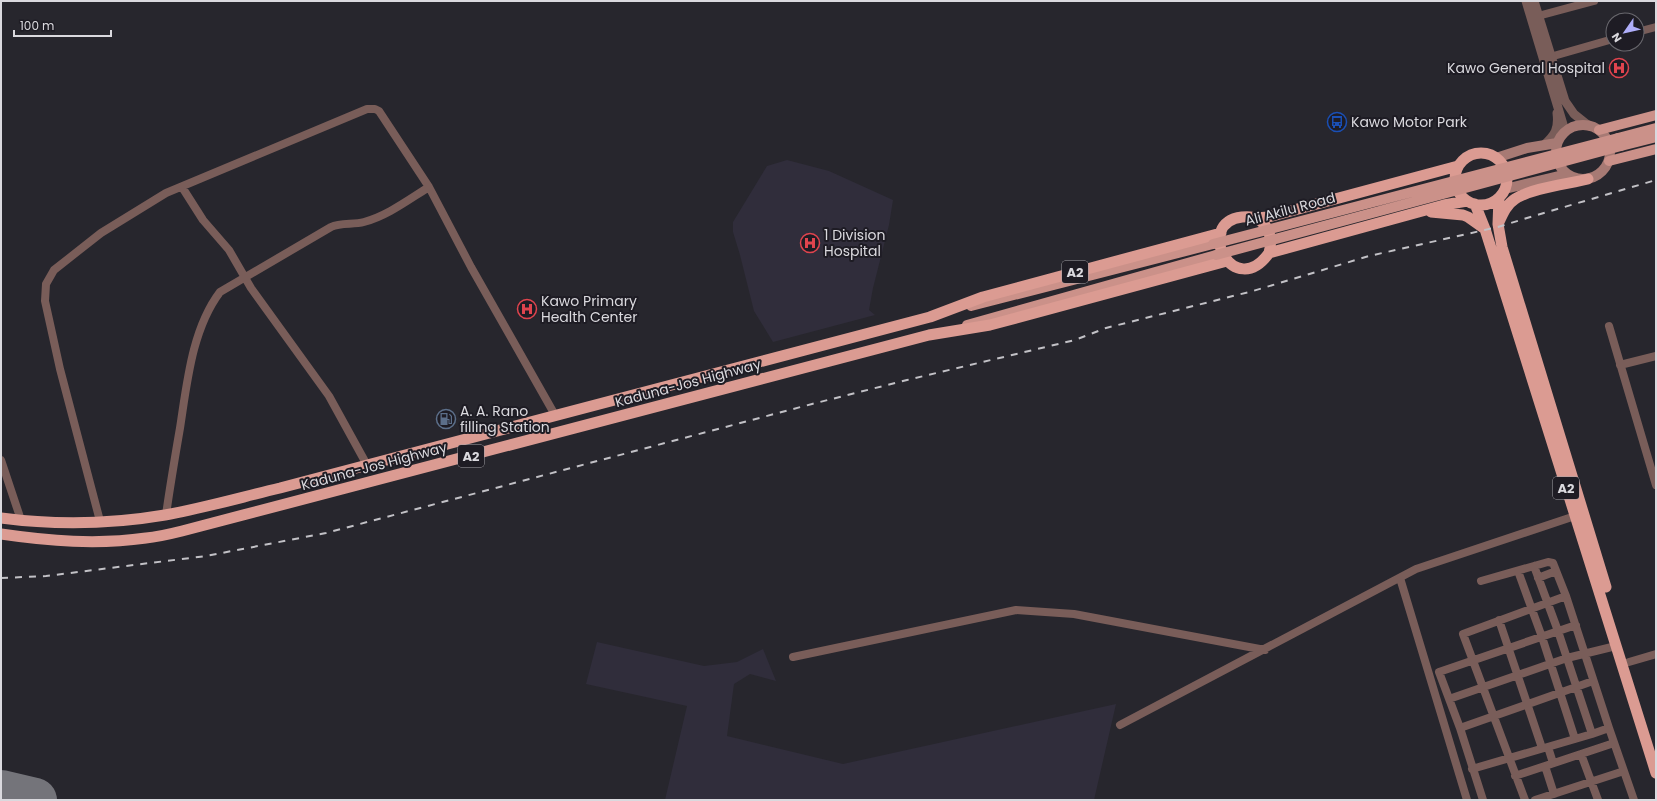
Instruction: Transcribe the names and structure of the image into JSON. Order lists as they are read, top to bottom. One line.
{"streets":{"highway":["A2","Kaduna-Jos Highway"],"main road":["Ali Akilu Road"]},"crossings":[["Ali Akilu Road","A2"],["Ali Akilu Road","Kaduna-Jos Highway"],["A2","Kaduna-Jos Highway"]],"places":{"hospital":["Kawo General Hospital","1 Division Hospital","Kawo Primary Health Center"],"bus stop":["Kawo Motor Park"],"fuel station":["A. A. Rano filling Station"]},"scale_bar":"100 m","north":"bottom left"}
